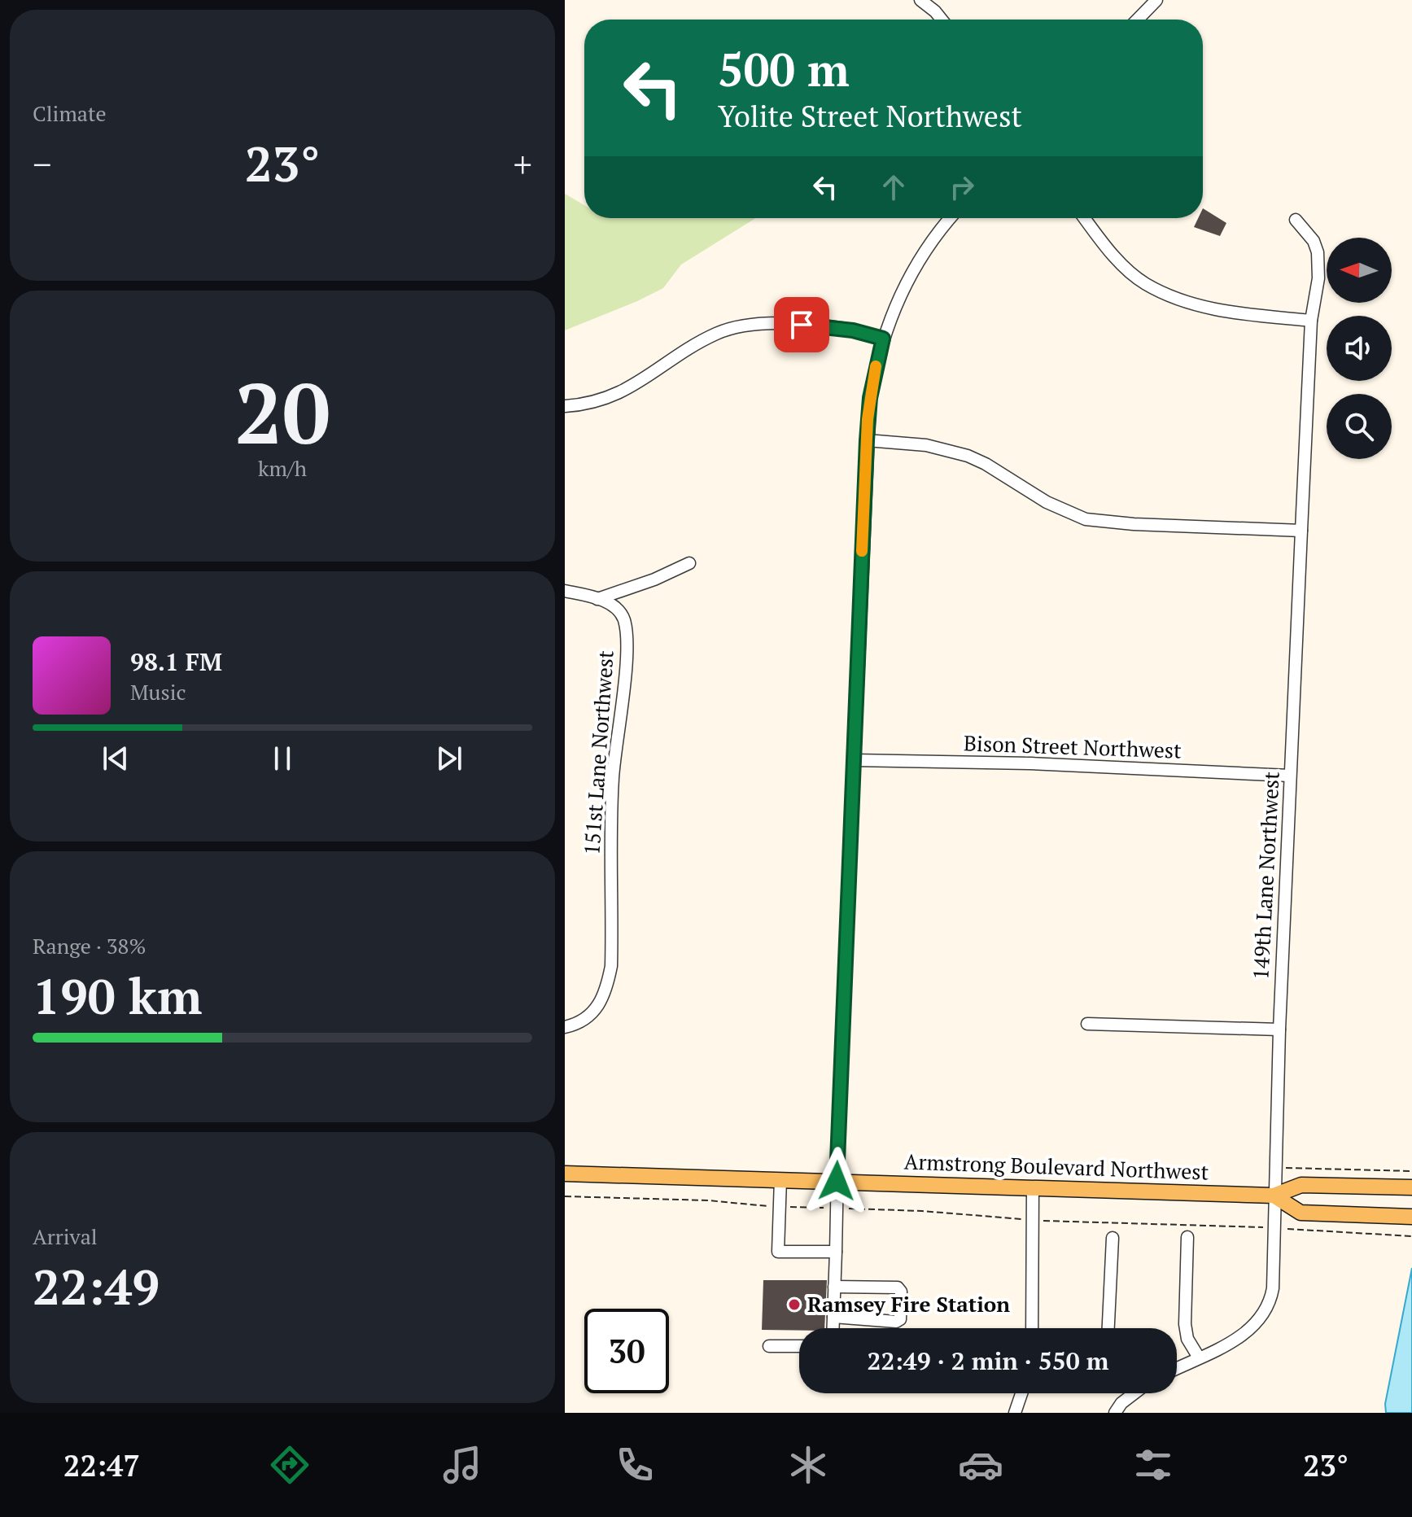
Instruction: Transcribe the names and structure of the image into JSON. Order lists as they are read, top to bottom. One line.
{"streets":{"main road":["Armstrong Boulevard Northwest"],"street":["Bison Street Northwest","151st Lane Northwest","149th Lane Northwest"]},"crossings":[["Bison Street Northwest","149th Lane Northwest"],["149th Lane Northwest","Armstrong Boulevard Northwest"]],"places":["Ramsey Fire Station"],"north":"left","page":{"tile":["Climate",["20","km/h"],["Range · 38%","190 km"],["Arrival","22:49"]],"turn":["500 m","Yolite Street Northwest"],"heat":["−","23°","+"],"song":["98.1 FM","Music"],"limit":"30","trip":"22:49 · 2 min · 550 m","tabs":["22:47","23°"]}}
